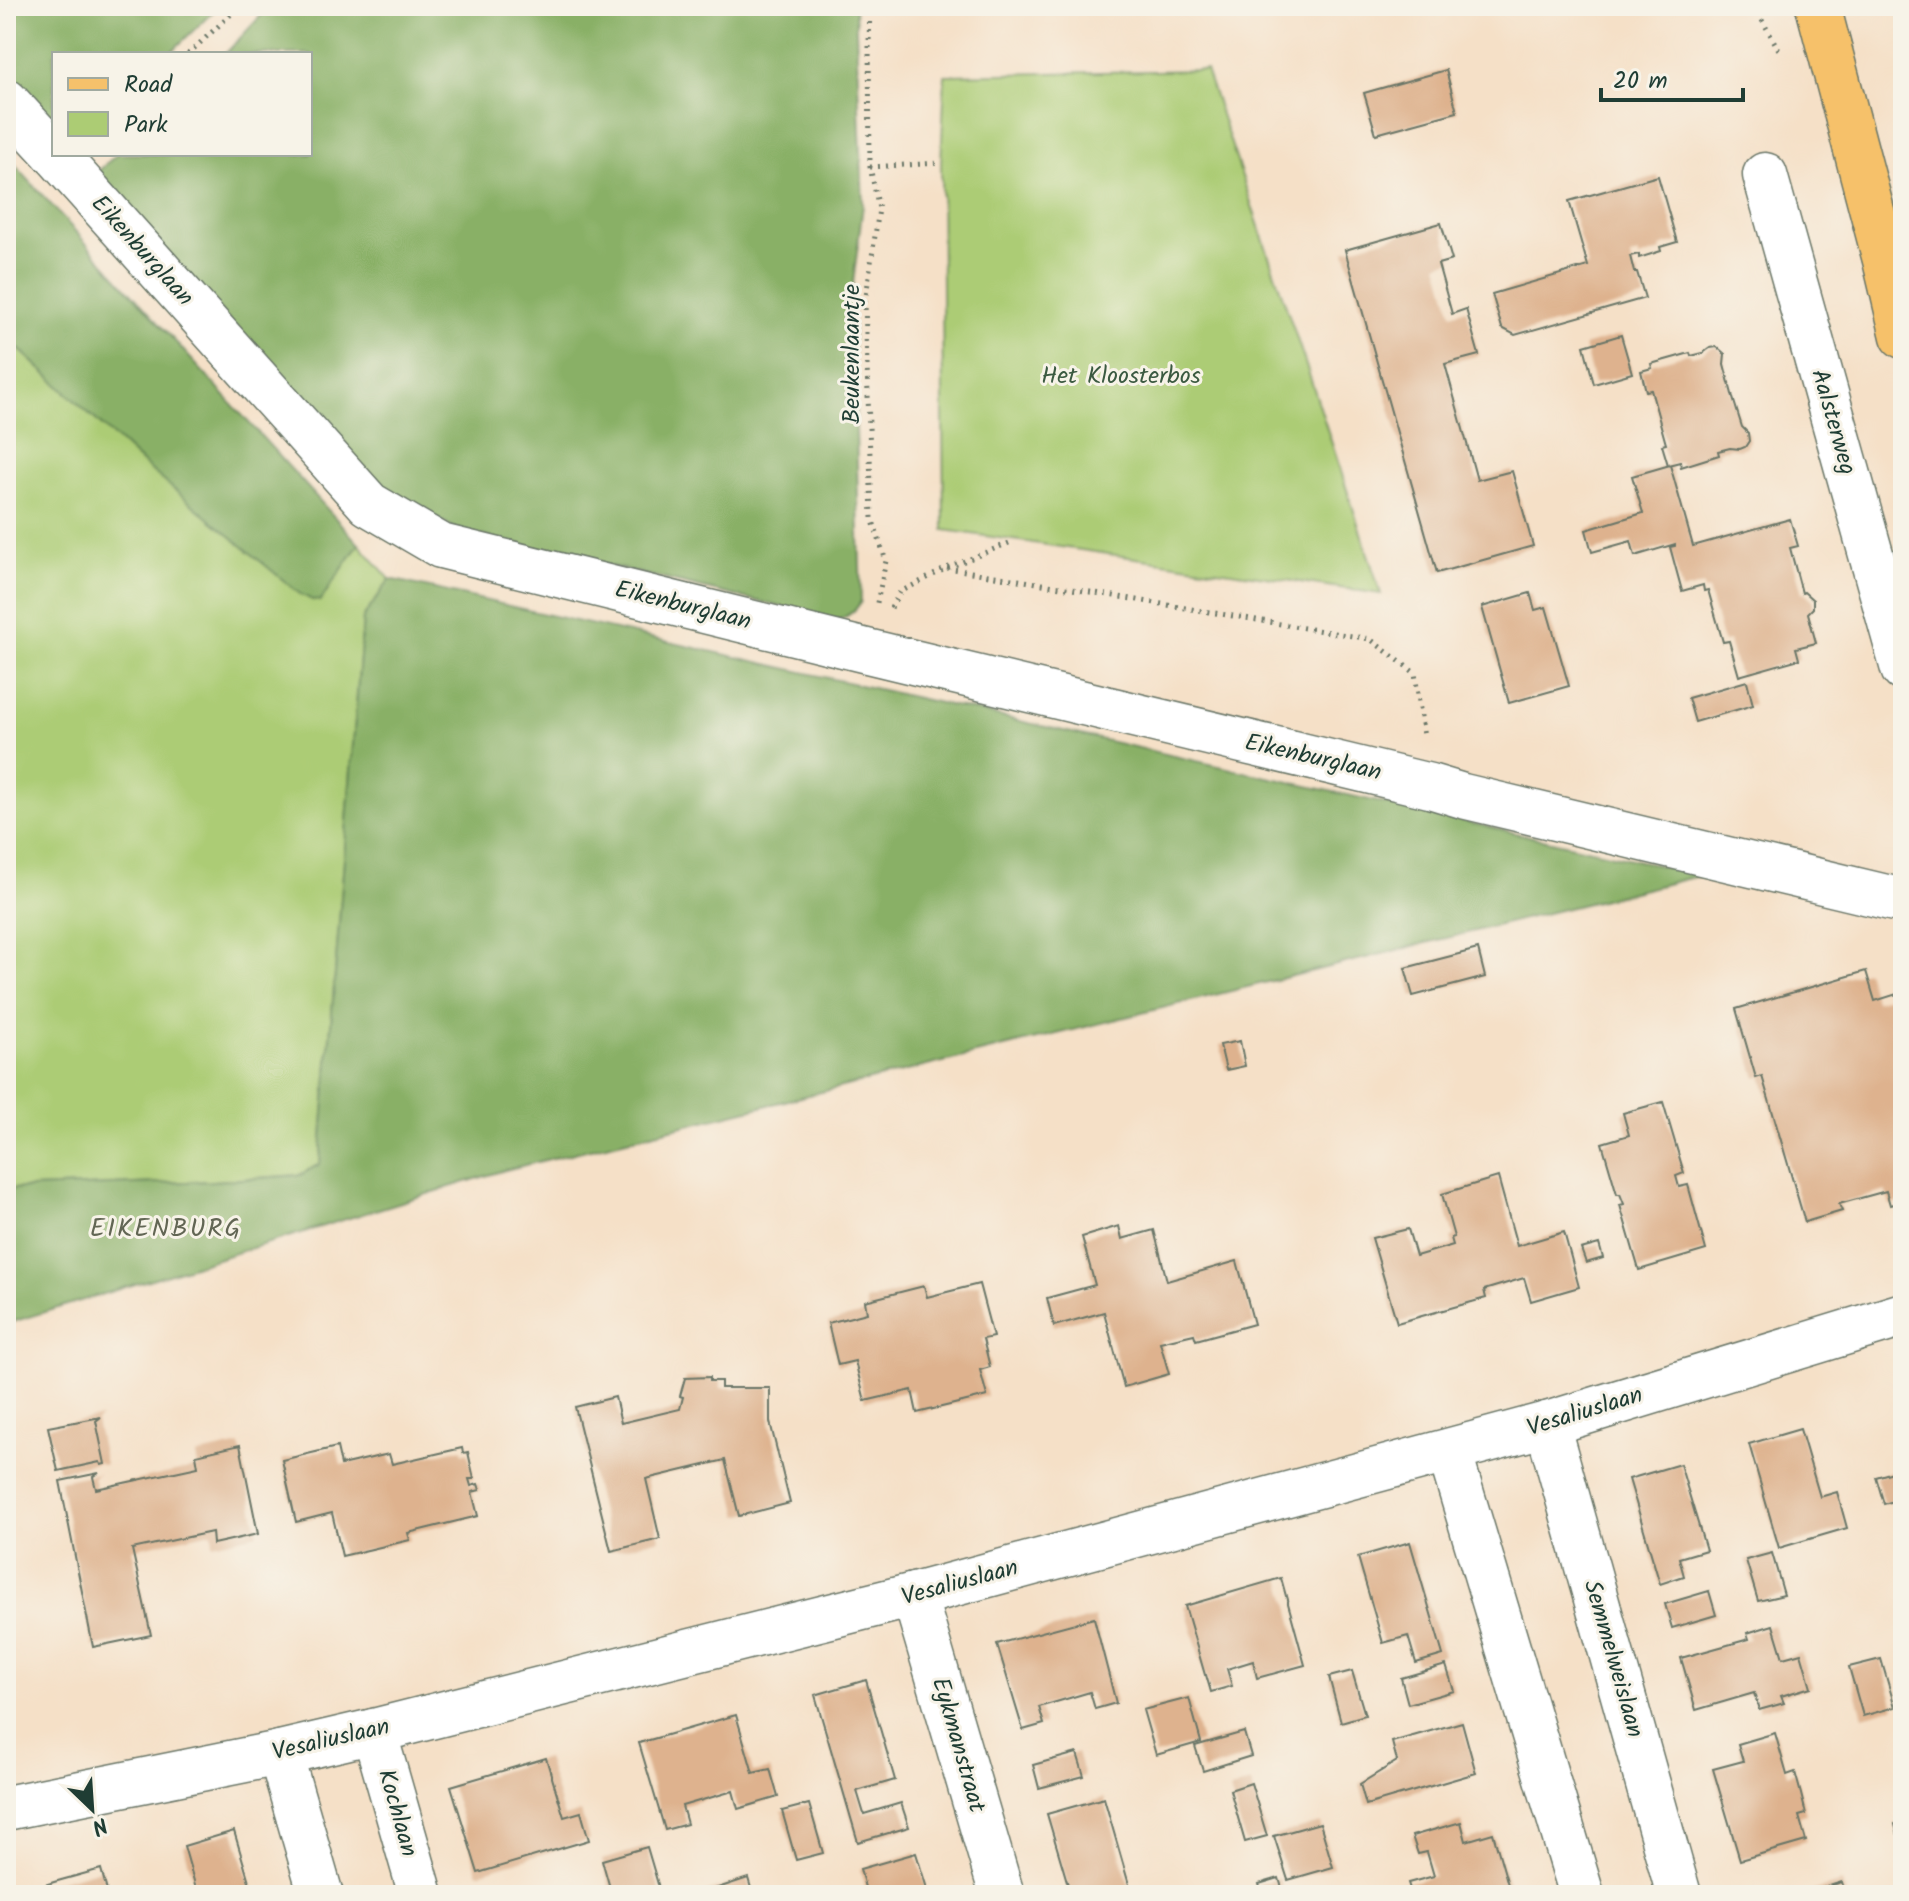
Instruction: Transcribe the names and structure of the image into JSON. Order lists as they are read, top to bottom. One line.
{"streets":{"street":["Eikenburglaan","Aalsterweg","Vesaliuslaan","Semmelweislaan","Eykmanstraat","Kochlaan"],"path":["Beukenlaantje"]},"crossings":[["Eikenburglaan","Beukenlaantje"],["Vesaliuslaan","Semmelweislaan"],["Vesaliuslaan","Eykmanstraat"],["Vesaliuslaan","Kochlaan"]],"districts":["EIKENBURG"],"parks":["Het Kloosterbos"],"legend":["Road","Park"],"scale_bar":"20 m","north":"bottom right"}
